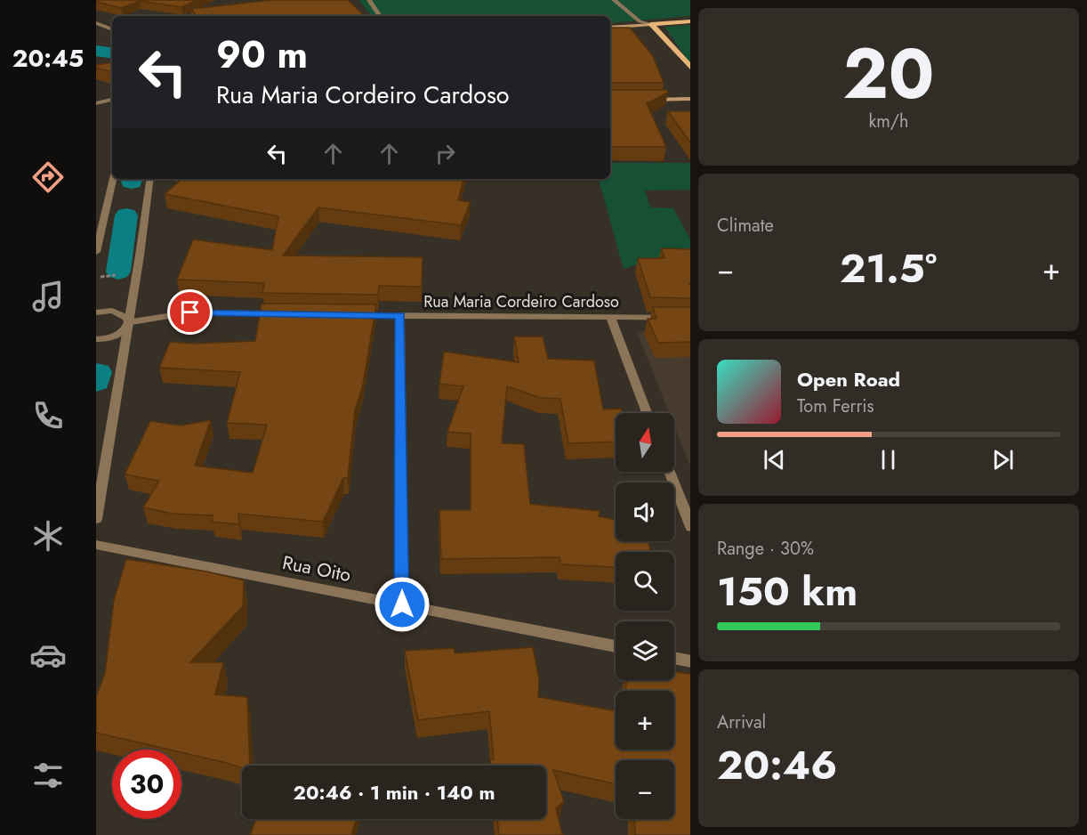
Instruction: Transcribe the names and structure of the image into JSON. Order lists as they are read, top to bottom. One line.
{"streets":{"street":["Rua Maria Cordeiro Cardoso","Rua Oito"]},"north":"top","page":{"tabs":"20:45","tile":[["20","km/h"],"Climate",["Range · 30%","150 km"],["Arrival","20:46"]],"turn":["90 m","Rua Maria Cordeiro Cardoso"],"heat":["−","21.5°","+"],"song":["Open Road","Tom Ferris"],"map_buttons":["+","−"],"limit":"30","trip":"20:46 · 1 min · 140 m"}}
